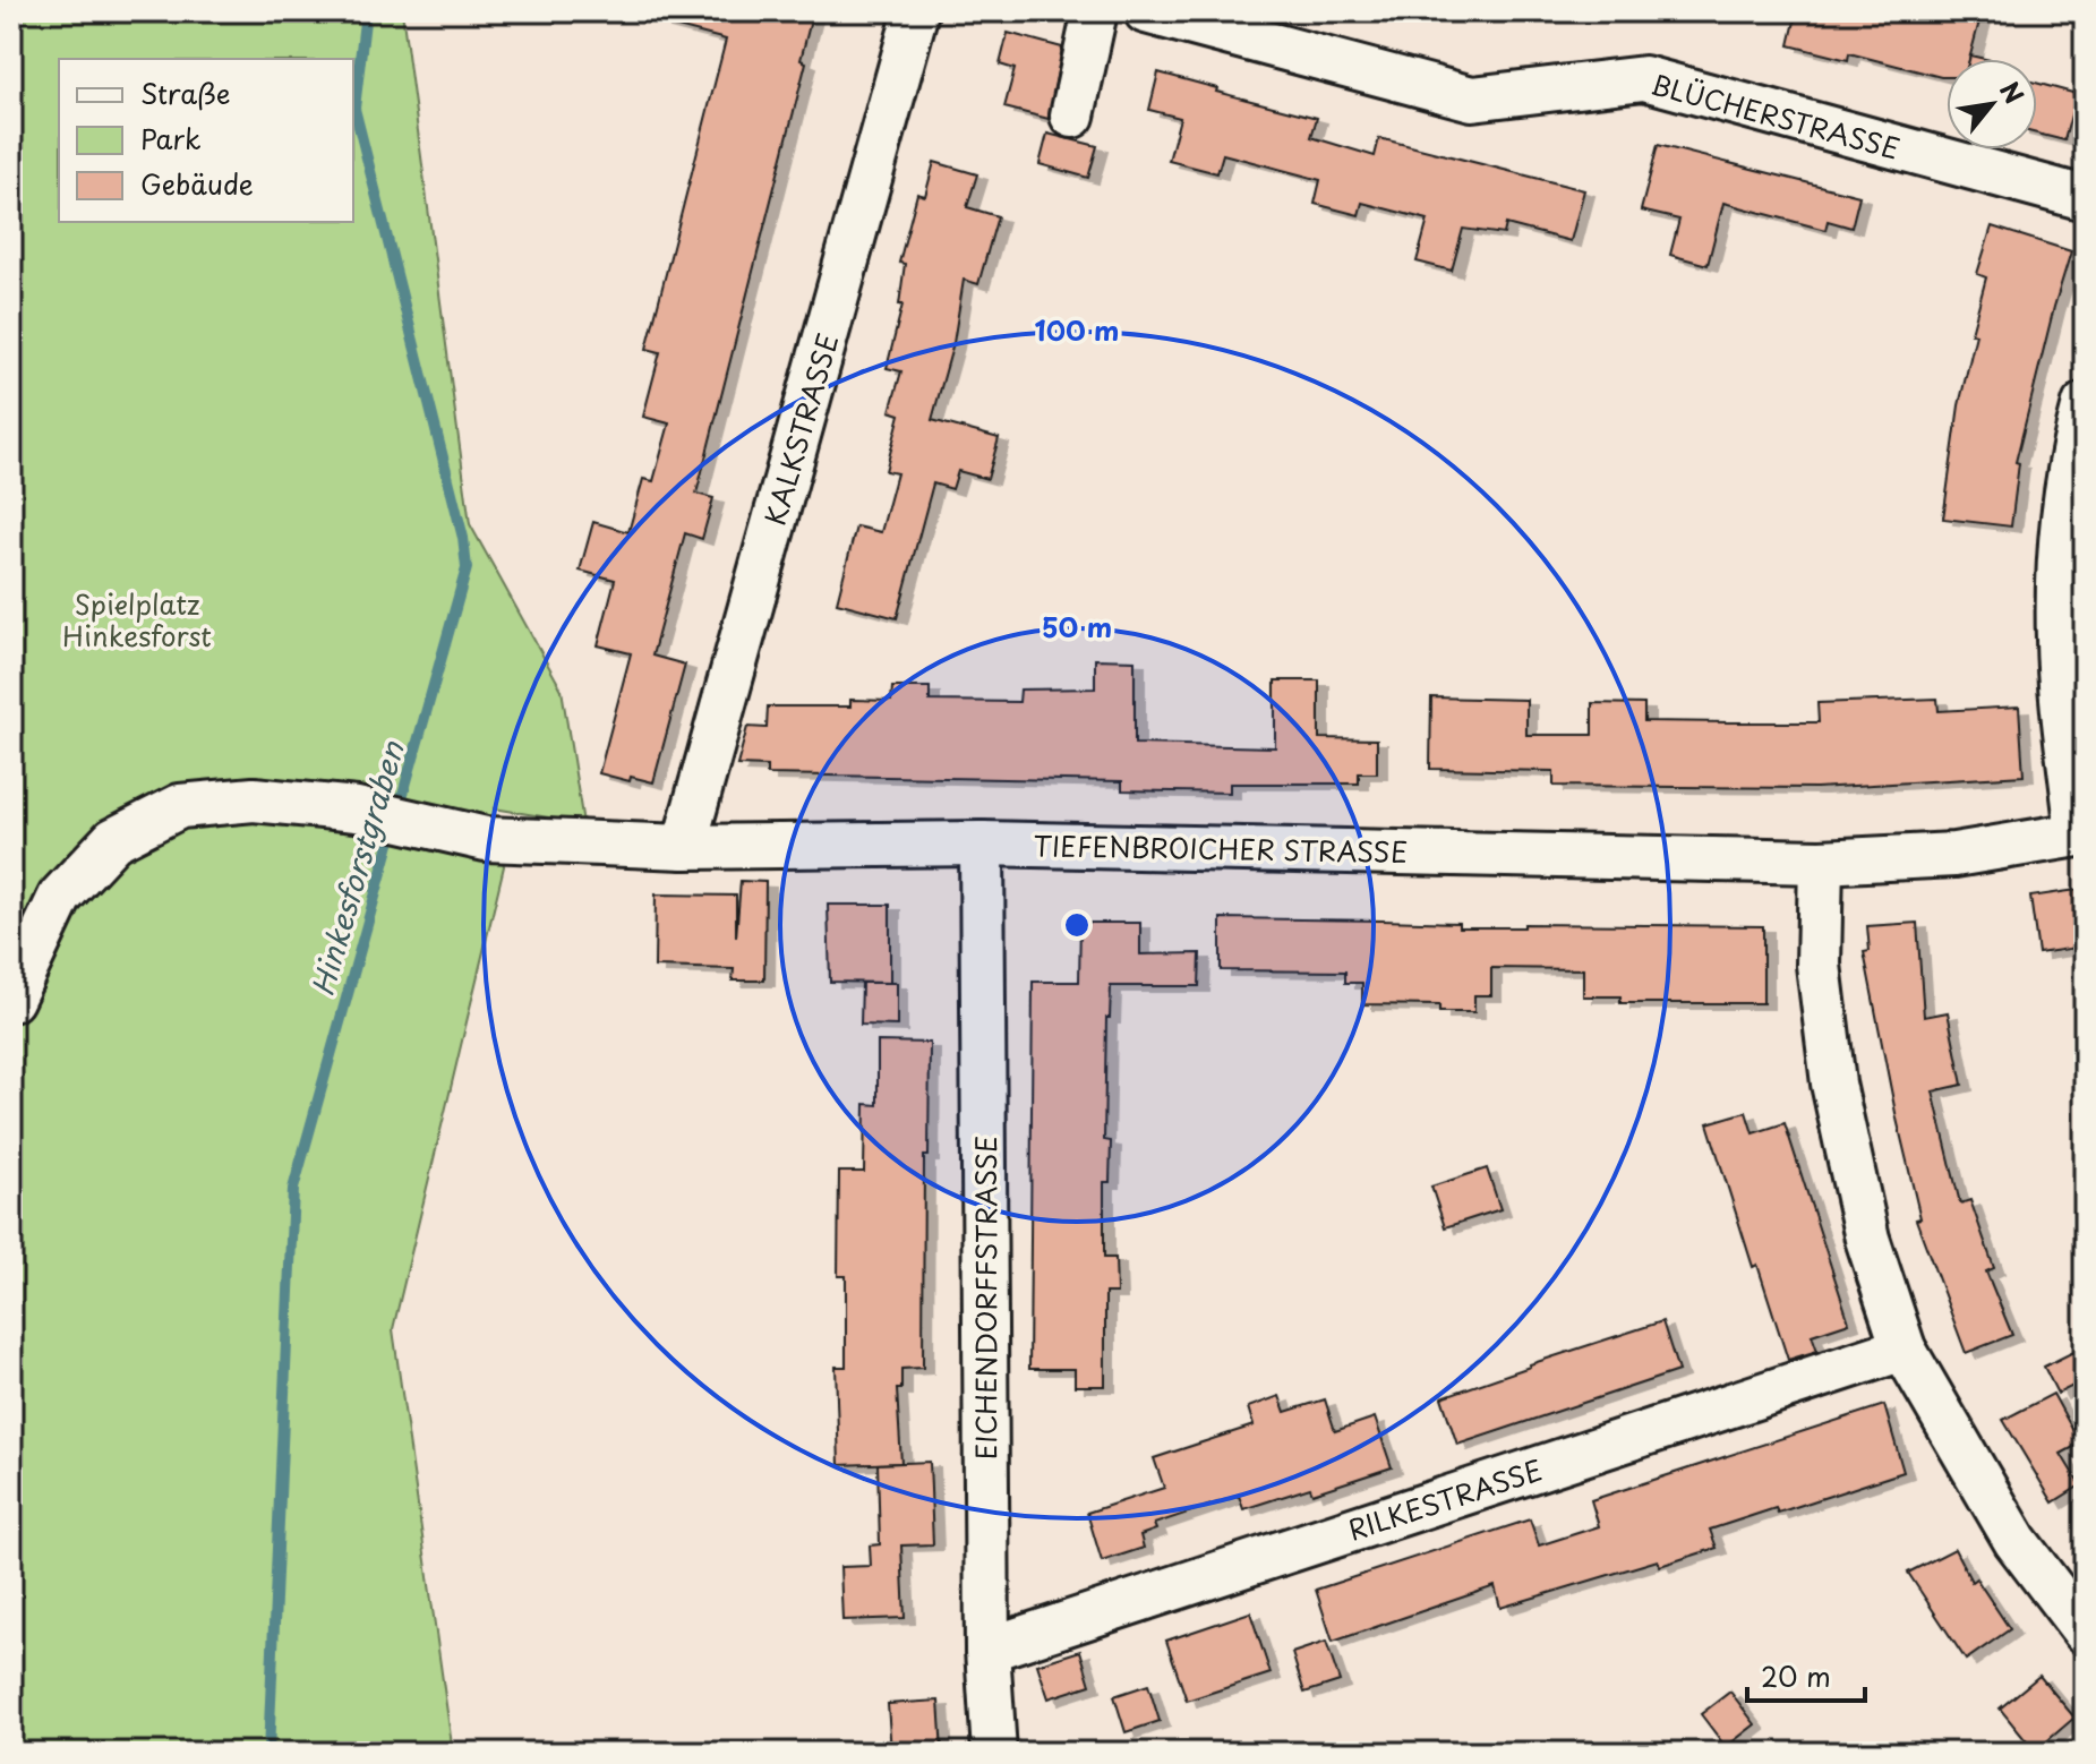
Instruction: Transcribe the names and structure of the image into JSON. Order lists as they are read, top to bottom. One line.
{"streets":{"street":["BLÜCHERSTRASSE","KALKSTRASSE","TIEFENBROICHER STRASSE","EICHENDORFFSTRASSE","RILKESTRASSE"]},"crossings":[["KALKSTRASSE","TIEFENBROICHER STRASSE"],["TIEFENBROICHER STRASSE","EICHENDORFFSTRASSE"],["EICHENDORFFSTRASSE","RILKESTRASSE"]],"water":["Hinkesforstgraben"],"parks":["Spielplatz Hinkesforst"],"legend":["Straße","Park","Gebäude"],"scale_bar":"20 m","north":"top right","rings":["100 m","50 m"]}
